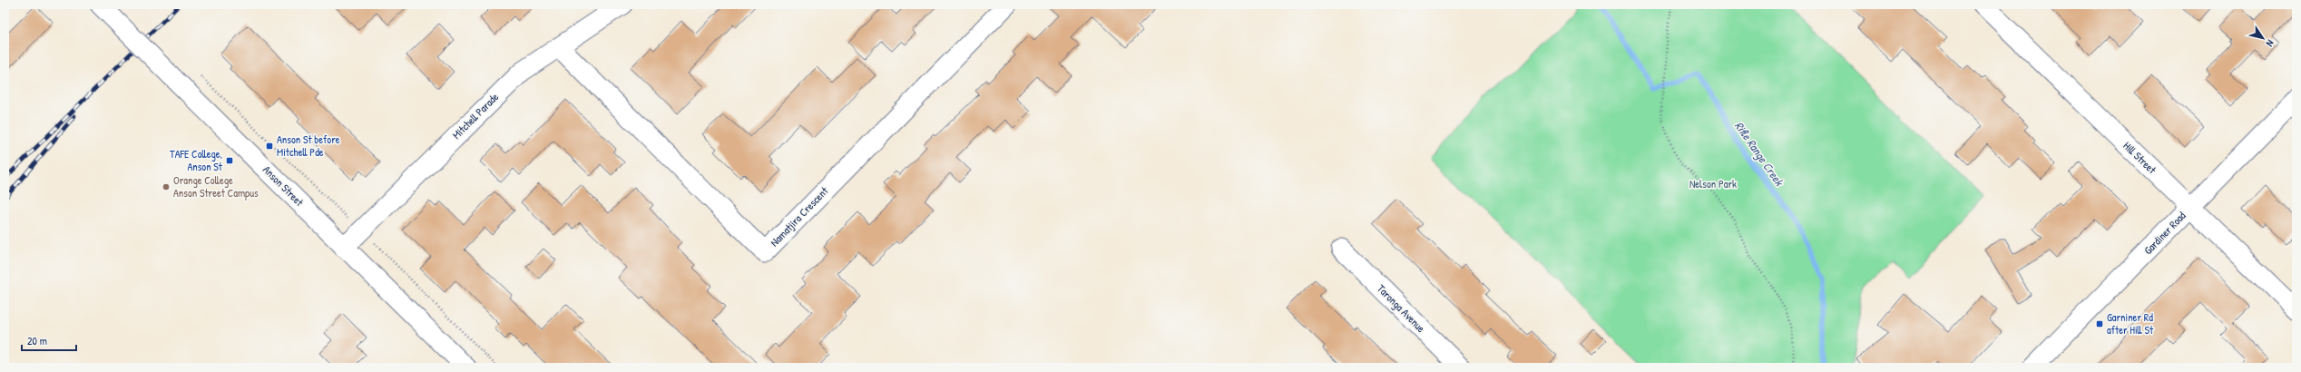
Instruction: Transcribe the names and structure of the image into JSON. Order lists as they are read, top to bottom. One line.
{"streets":{"street":["Mitchell Parade","Hill Street","Anson Street","Namatjira Crescent","Gardiner Road","Taronga Avenue"]},"crossings":[["Mitchell Parade","Anson Street"],["Mitchell Parade","Namatjira Crescent"],["Hill Street","Gardiner Road"]],"water":["Rifle Range Creek"],"parks":["Nelson Park"],"places":{"transit":["Anson St before Mitchell Pde","TAFE College, Anson St","Garniner Rd after Hill St"],"other":["Orange College Anson Street Campus"]},"scale_bar":"20 m","north":"bottom right"}
